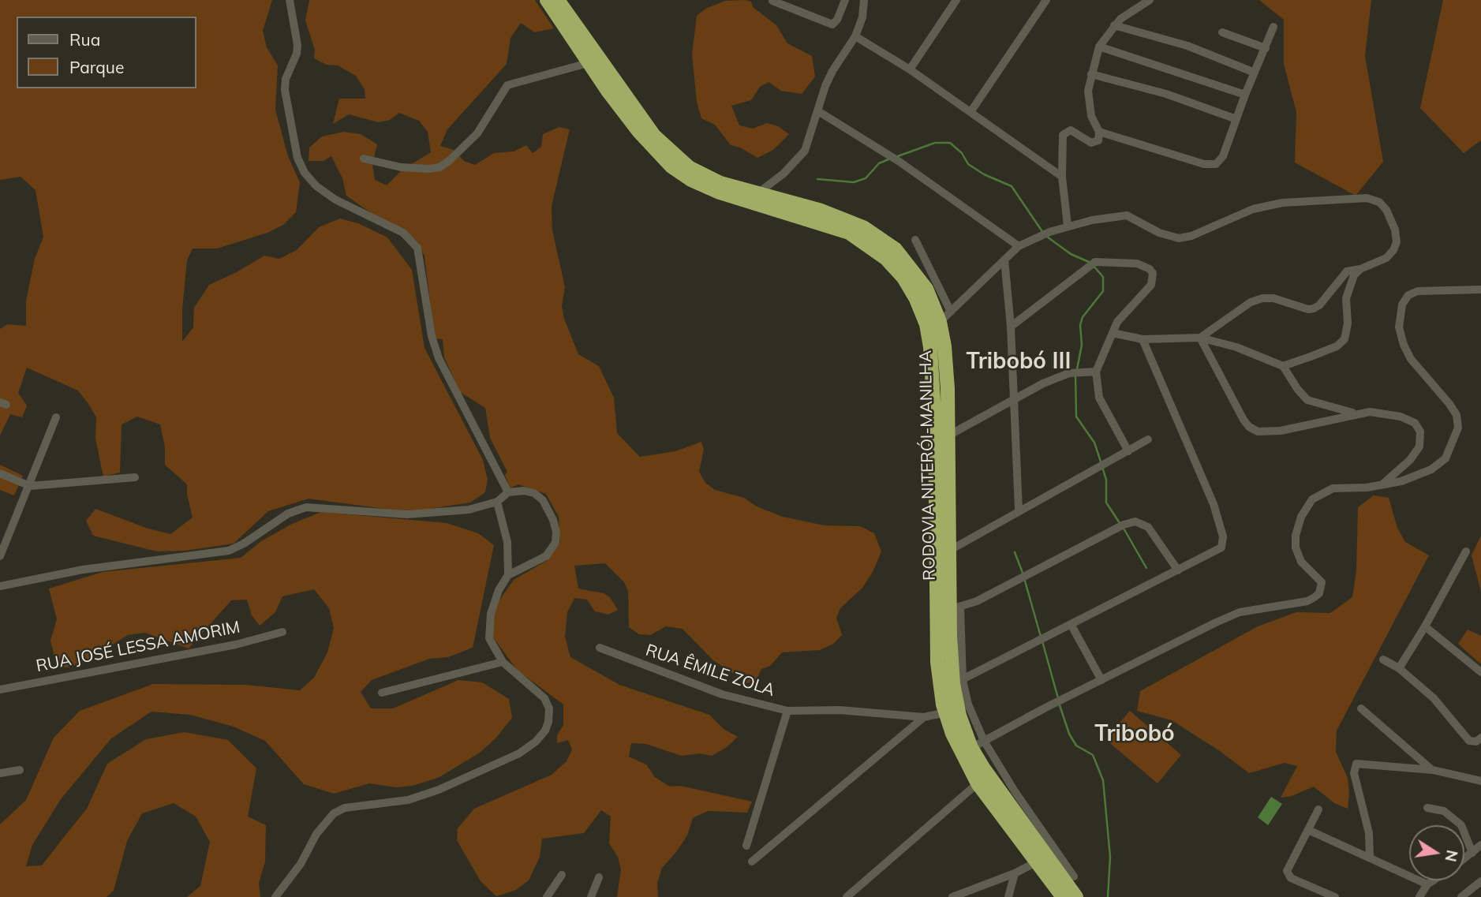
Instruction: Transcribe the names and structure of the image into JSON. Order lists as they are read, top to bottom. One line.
{"streets":{"highway":["RODOVIA NITERÓI-MANILHA"],"street":["RUA JOSÉ LESSA AMORIM","RUA ÊMILE ZOLA"]},"crossings":[["RODOVIA NITERÓI-MANILHA","RUA ÊMILE ZOLA"]],"districts":["Tribobó III","Tribobó"],"legend":["Rua","Parque"],"north":"right"}
